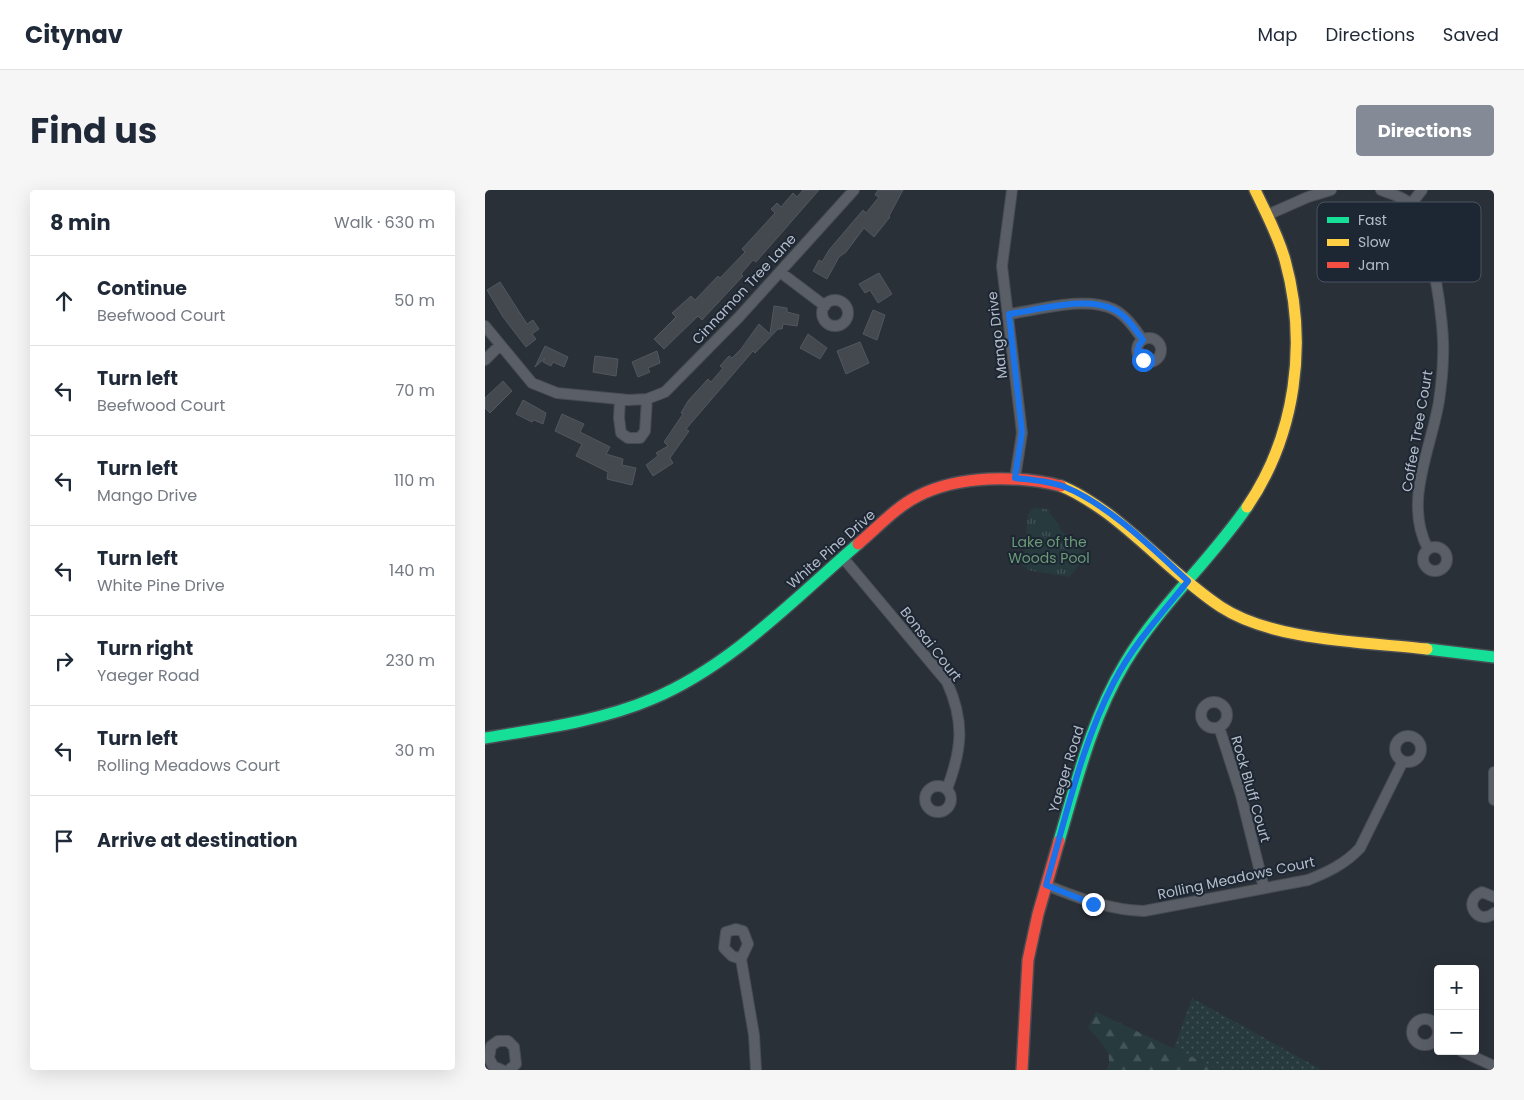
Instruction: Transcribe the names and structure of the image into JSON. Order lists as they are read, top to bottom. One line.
{"streets":{"street":["Cinnamon Tree Lane","Mango Drive","Coffee Tree Court","White Pine Drive","Bonsai Court","Yaeger Road","Rock Bluff Court","Rolling Meadows Court"]},"crossings":[["Mango Drive","White Pine Drive"],["White Pine Drive","Bonsai Court"],["White Pine Drive","Yaeger Road"],["Yaeger Road","Rolling Meadows Court"],["Rock Bluff Court","Rolling Meadows Court"]],"parks":["Lake of the Woods Pool"],"legend":["Fast","Slow","Jam"],"page":{"header":"Citynav","nav":["Map","Directions","Saved"],"title":"Find us","buttons":"Directions","heading":["8 min","Walk · 630 m"],"list":[["Continue","Beefwood Court","50 m"],["Turn left","Beefwood Court","70 m"],["Turn left","Mango Drive","110 m"],["Turn left","White Pine Drive","140 m"],["Turn right","Yaeger Road","230 m"],["Turn left","Rolling Meadows Court","30 m"],"Arrive at destination"],"map_buttons":["+","−"]}}
